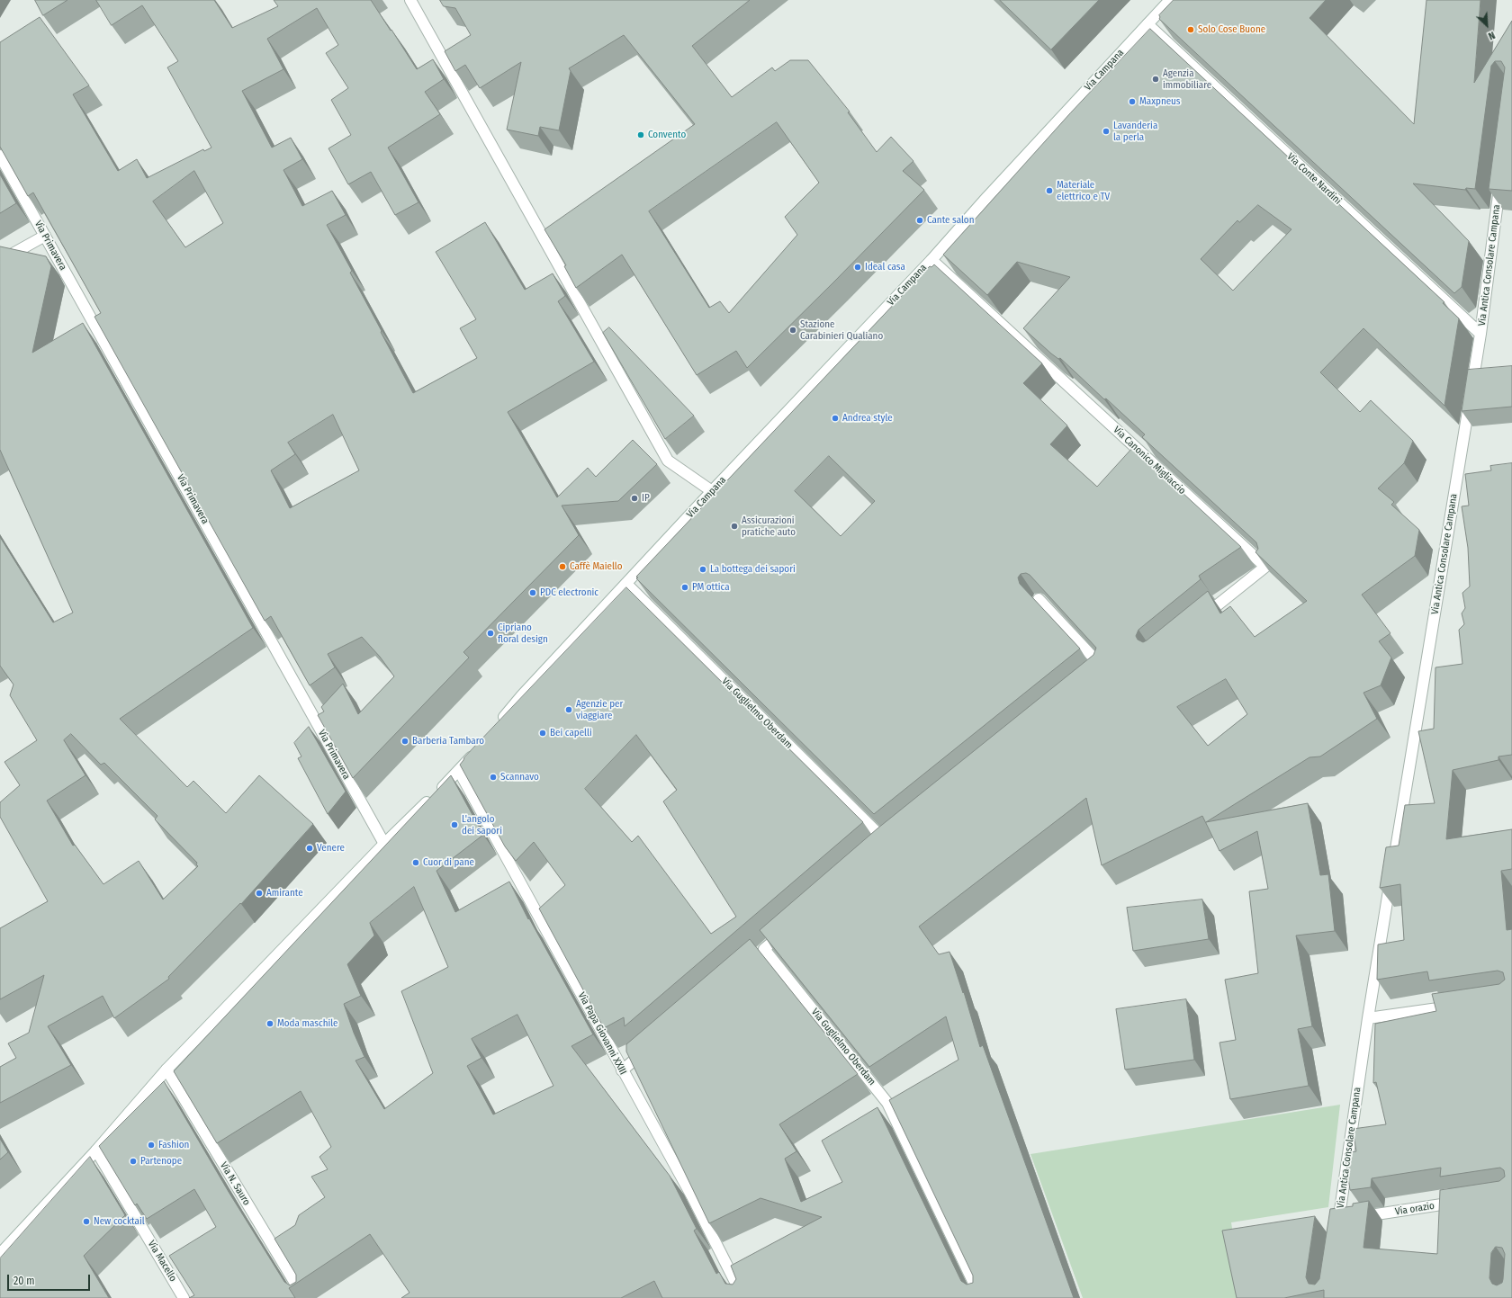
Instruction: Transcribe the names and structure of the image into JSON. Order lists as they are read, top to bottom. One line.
{"streets":{"street":["Via Campana","Via Conte Nardini","Via Primavera","Via Antica Consolare Campana","Via Canonico Migliaccio","Via Guglielmo Oberdam","Via Papa Giovanni XXIII","Via N. Sauro","Via orazio","Via Macello"]},"crossings":[["Via Campana","Via Conte Nardini"],["Via Campana","Via Canonico Migliaccio"],["Via Campana","Via Guglielmo Oberdam"],["Via Conte Nardini","Via Antica Consolare Campana"],["Via Antica Consolare Campana","Via orazio"]],"places":["Solo Cose Buone","Agenzia immobiliare","Maxpneus","Lavanderia la perla","Convento","Materiale elettrico e TV","Cante salon","Ideal casa","Stazione Carabinieri Qualiano","Andrea style","IP","Assicurazioni pratiche auto","Caffè Maiello","La bottega dei sapori","PM ottica","PDC electronic","Cipriano floral design","Agenzie per viaggiare","Bei capelli","Barberia Tambaro","Scannavo","L'angolo dei sapori","Venere","Cuor di pane","Amirante","Moda maschile","Fashion","Partenope","New cocktail"],"scale_bar":"20 m","north":"bottom right"}
